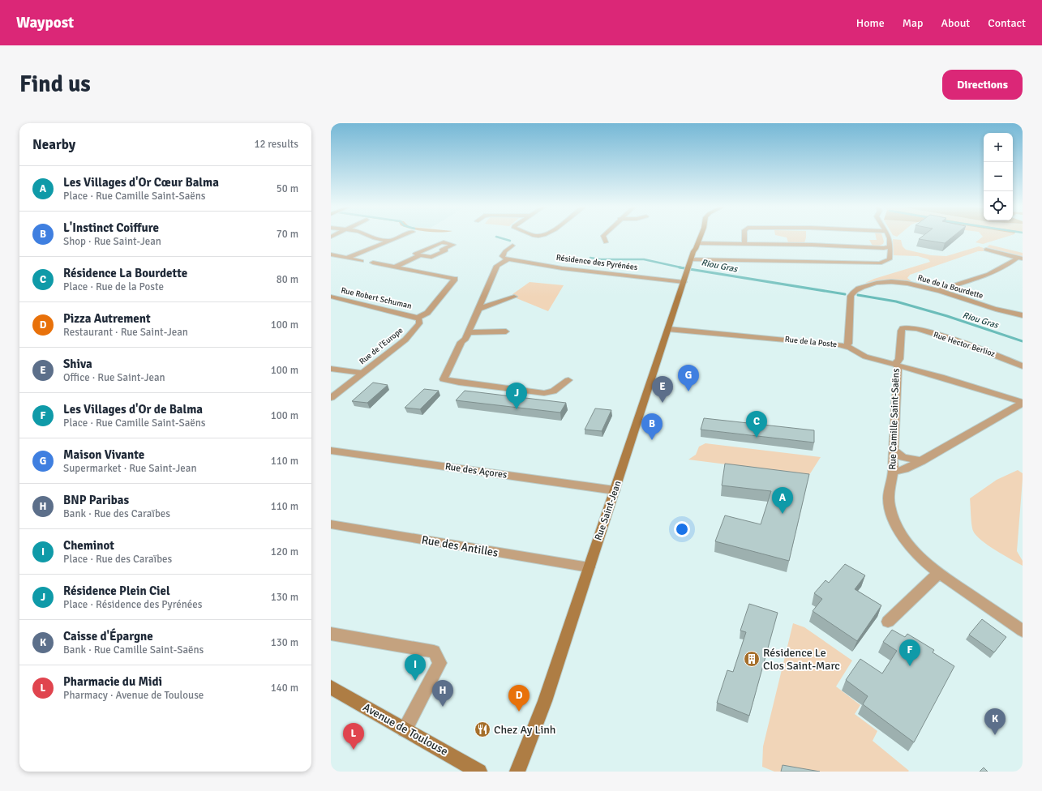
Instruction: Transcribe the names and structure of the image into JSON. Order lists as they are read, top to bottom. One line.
{"streets":{"street":["Résidence des Pyrénées","Rue de la Bourdette","Rue Robert Schuman","Rue de la Poste","Rue Hector Berlioz","Rue de l'Europe","Rue Camille Saint-Saëns","Rue des Açores","Rue Saint-Jean","Rue des Antilles","Avenue de Toulouse"]},"crossings":[["Résidence des Pyrénées","Rue Saint-Jean"],["Rue de la Bourdette","Rue de la Poste"],["Rue Robert Schuman","Rue de l'Europe"],["Rue de la Poste","Rue Camille Saint-Saëns"],["Rue de la Poste","Rue Saint-Jean"],["Rue Hector Berlioz","Rue Camille Saint-Saëns"],["Rue des Açores","Rue Saint-Jean"],["Rue Saint-Jean","Rue des Antilles"]],"water":["Riou Gras"],"places":{"building":["Résidence Le Clos Saint-Marc"],"restaurant":["Chez Ay Linh"]},"page":{"header":"Waypost","nav":["Home","Map","About","Contact"],"buttons":"Directions","title":"Find us","heading":["Nearby","12 results"],"map_buttons":["+","−"],"list":[{"mark":"A","name":"Les Villages d'Or Cœur Balma","note":"Place · Rue Camille Saint-Saëns","value":"50 m"},{"mark":"B","name":"L'Instinct Coiffure","note":"Shop · Rue Saint-Jean","value":"70 m"},{"mark":"C","name":"Résidence La Bourdette","note":"Place · Rue de la Poste","value":"80 m"},{"mark":"D","name":"Pizza Autrement","note":"Restaurant · Rue Saint-Jean","value":"100 m"},{"mark":"E","name":"Shiva","note":"Office · Rue Saint-Jean","value":"100 m"},{"mark":"F","name":"Les Villages d'Or de Balma","note":"Place · Rue Camille Saint-Saëns","value":"100 m"},{"mark":"G","name":"Maison Vivante","note":"Supermarket · Rue Saint-Jean","value":"110 m"},{"mark":"H","name":"BNP Paribas","note":"Bank · Rue des Caraïbes","value":"110 m"},{"mark":"I","name":"Cheminot","note":"Place · Rue des Caraïbes","value":"120 m"},{"mark":"J","name":"Résidence Plein Ciel","note":"Place · Résidence des Pyrénées","value":"130 m"},{"mark":"K","name":"Caisse d'Épargne","note":"Bank · Rue Camille Saint-Saëns","value":"130 m"},{"mark":"L","name":"Pharmacie du Midi","note":"Pharmacy · Avenue de Toulouse","value":"140 m"}],"pins":["G","E","J","C","B","A","F","I","H","D","K","L"]}}
